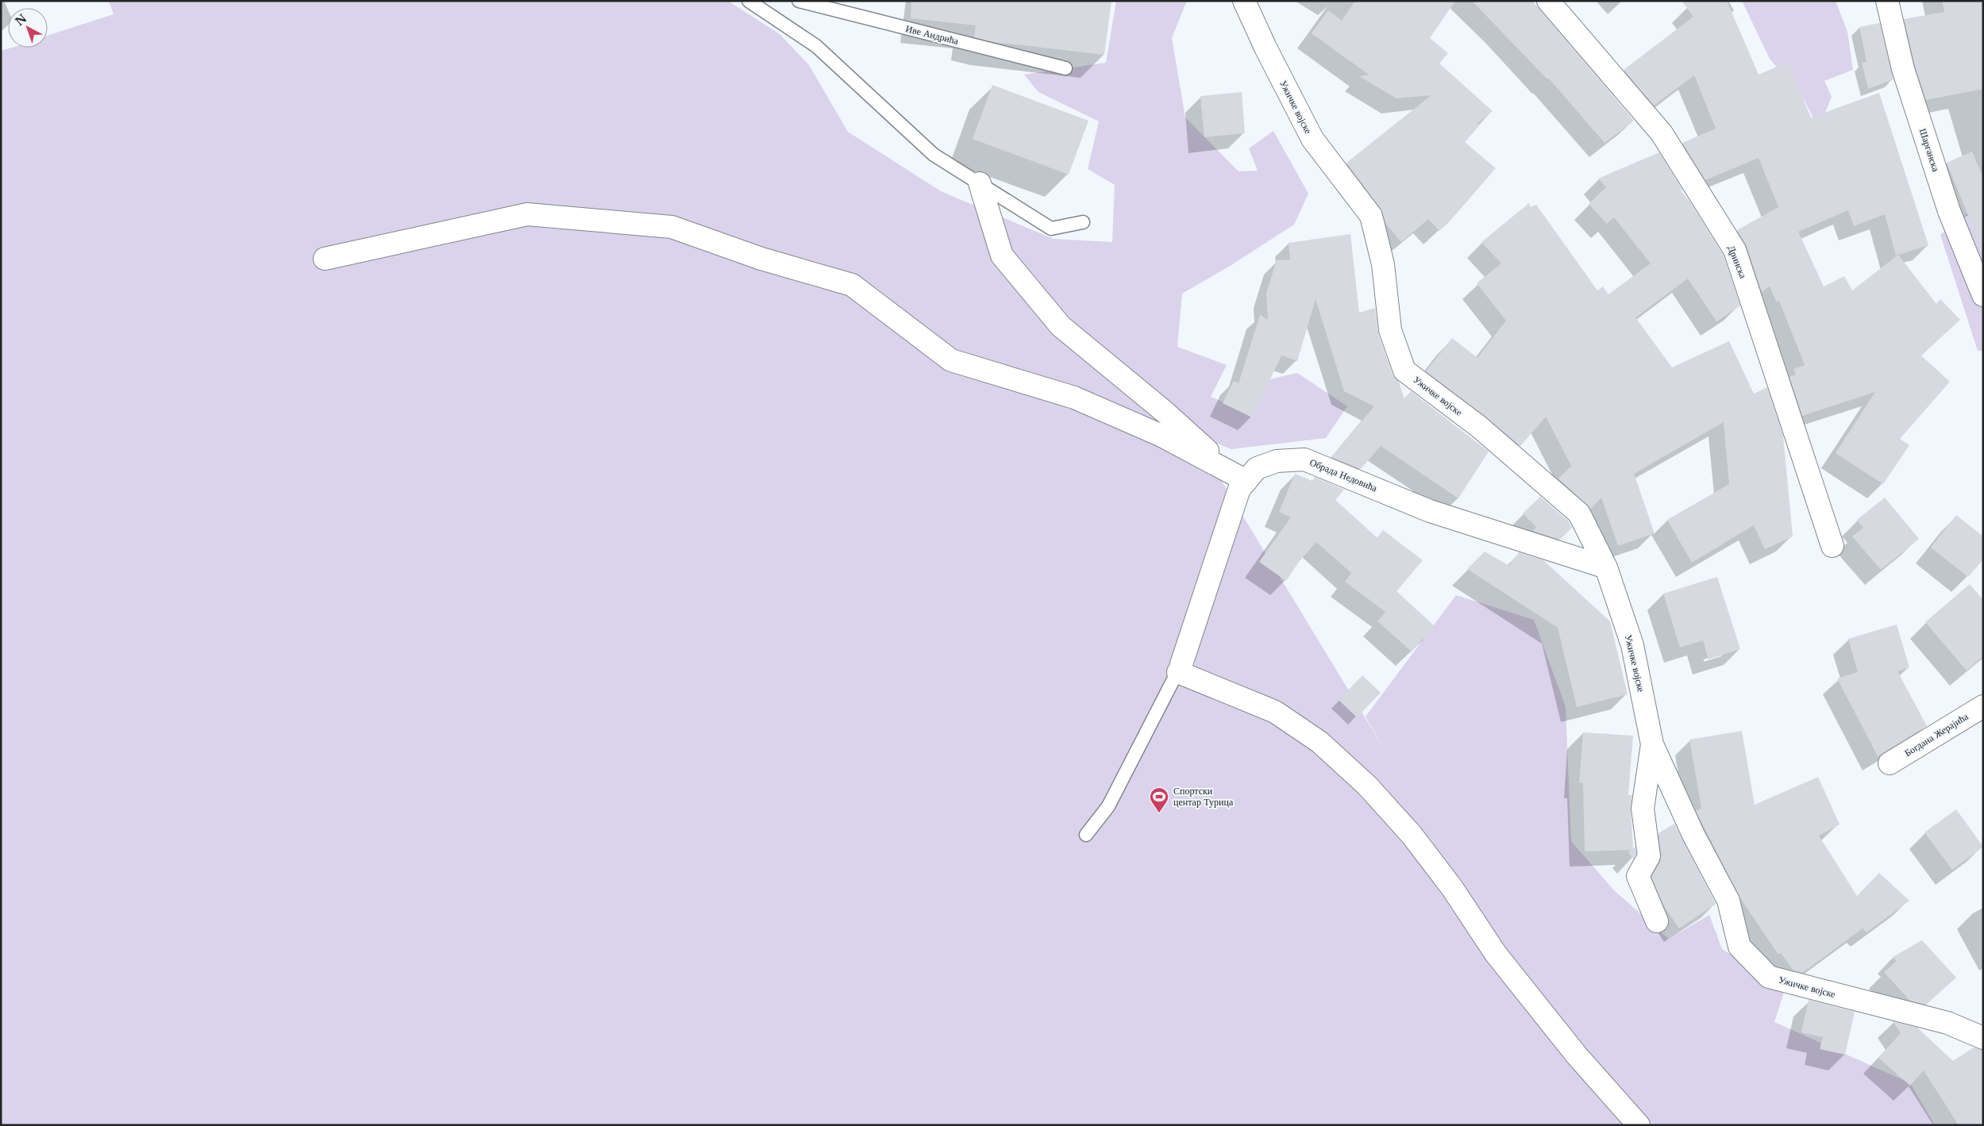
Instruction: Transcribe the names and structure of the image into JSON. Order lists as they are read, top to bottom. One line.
{"streets":{"street":["Ужичке војске","Шарганска","Дринска","Обрада Недовића","Богдана Жерајића"],"lane":["Иве Андрића"]},"crossings":[["Ужичке војске","Обрада Недовића"]],"places":{"sports":["Спортски центар Турица"]},"north":"top left"}
